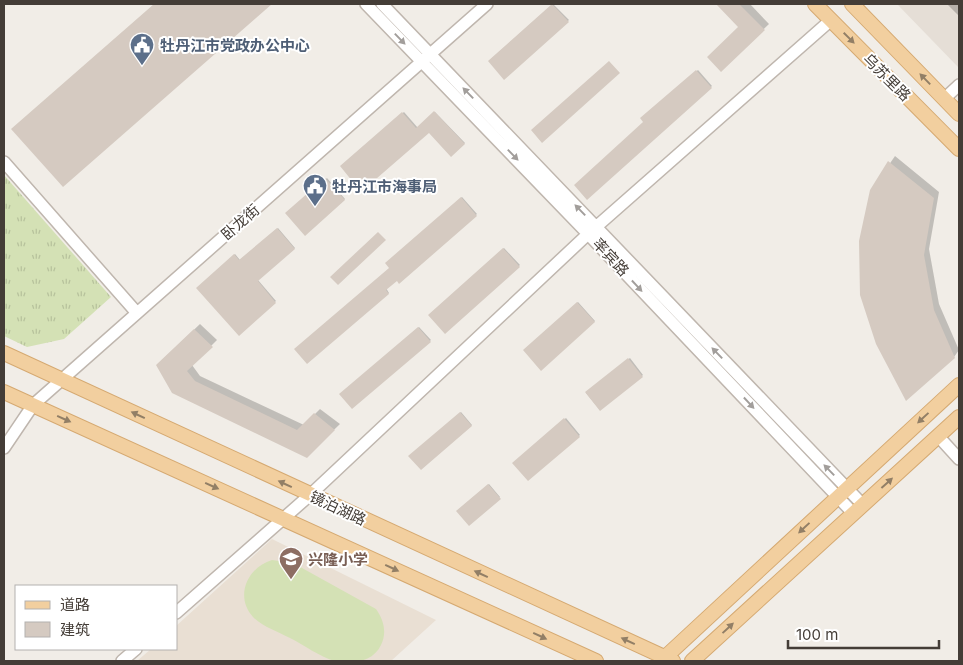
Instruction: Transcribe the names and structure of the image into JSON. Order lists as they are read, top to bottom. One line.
{"streets":{"main road":["乌苏里路","镜泊湖路"],"street":["卧龙街","率宾路"]},"crossings":[["卧龙街","率宾路"],["卧龙街","镜泊湖路"]],"places":{"public building":["牡丹江市党政办公中心","牡丹江市海事局"],"school or university":["兴隆小学"]},"legend":["道路","建筑"],"scale_bar":"100 m"}
